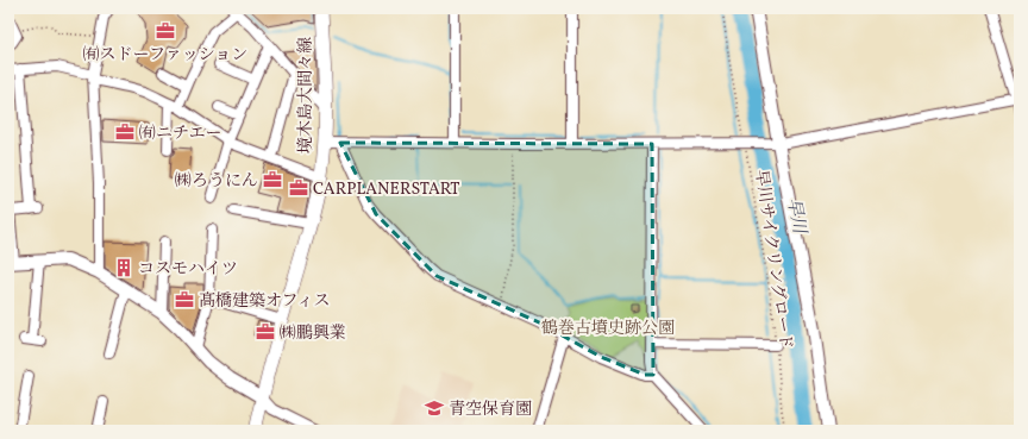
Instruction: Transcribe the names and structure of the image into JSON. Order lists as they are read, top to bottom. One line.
{"streets":{"main road":["境木島大間々線"],"path":["早川サイクリングロード"]},"water":["早川"],"parks":["鶴巻古墳史跡公園"],"places":{"office":["㈲スドーファッション","㈲ニチエー","㈱ろうにん","CARPLANERSTART","髙橋建築オフィス","㈱鵬興業"],"building":["コスモハイツ"],"school or university":["青空保育園"]}}
